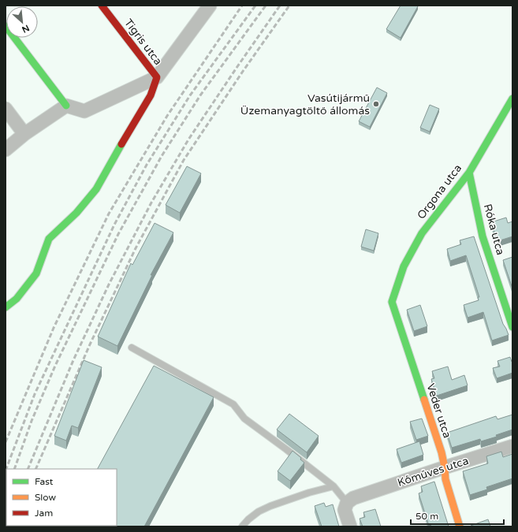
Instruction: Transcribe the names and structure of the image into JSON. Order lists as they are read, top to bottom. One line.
{"streets":{"street":["Tigris utca","Orgona utca","Róka utca","Veder utca","Kőműves utca"]},"crossings":[["Orgona utca","Róka utca"],["Orgona utca","Veder utca"],["Veder utca","Kőműves utca"]],"places":["Vasútijármű Üzemanyagtöltő állomás"],"legend":["Fast","Slow","Jam"],"scale_bar":"50 m","north":"bottom right"}
